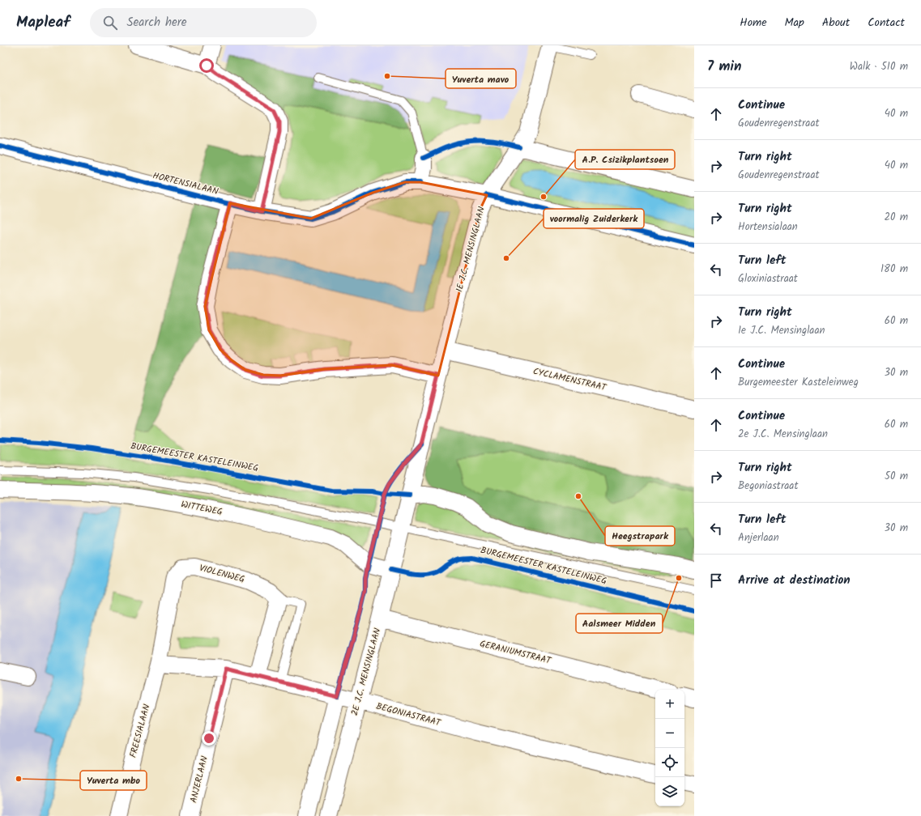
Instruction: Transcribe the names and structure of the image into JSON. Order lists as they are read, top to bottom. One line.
{"streets":{"street":["HORTENSIALAAN","1E J.C. MENSINGLAAN","CYCLAMENSTRAAT","WITTEWEG","VIOLENWEG","GERANIUMSTRAAT","2E J.C. MENSINGLAAN","BEGONIASTRAAT","FREESIALAAN","ANJERLAAN"],"lane":["BURGEMEESTER KASTELEINWEG"]},"crossings":[["HORTENSIALAAN","1E J.C. MENSINGLAAN"],["1E J.C. MENSINGLAAN","CYCLAMENSTRAAT"],["1E J.C. MENSINGLAAN","BURGEMEESTER KASTELEINWEG"],["1E J.C. MENSINGLAAN","2E J.C. MENSINGLAAN"],["BURGEMEESTER KASTELEINWEG","2E J.C. MENSINGLAAN"],["WITTEWEG","2E J.C. MENSINGLAAN"],["VIOLENWEG","BEGONIASTRAAT"],["VIOLENWEG","FREESIALAAN"],["GERANIUMSTRAAT","2E J.C. MENSINGLAAN"],["2E J.C. MENSINGLAAN","BEGONIASTRAAT"],["BEGONIASTRAAT","FREESIALAAN"],["BEGONIASTRAAT","ANJERLAAN"]],"places":["Yuverta mavo","A.P. Csizikplantsoen","voormalig Zuiderkerk","Heegstrapark","Aalsmeer Midden","Yuverta mbo"],"page":{"header":"Mapleaf","search":"Search here","nav":["Home","Map","About","Contact"],"heading":["7 min","Walk · 510 m"],"list":[["Continue","Goudenregenstraat","40 m"],["Turn right","Goudenregenstraat","40 m"],["Turn right","Hortensialaan","20 m"],["Turn left","Gloxiniastraat","180 m"],["Turn right","1e J.C. Mensinglaan","60 m"],["Continue","Burgemeester Kasteleinweg","30 m"],["Continue","2e J.C. Mensinglaan","60 m"],["Turn right","Begoniastraat","50 m"],["Turn left","Anjerlaan","30 m"],"Arrive at destination"],"map_buttons":["+","−"]}}
